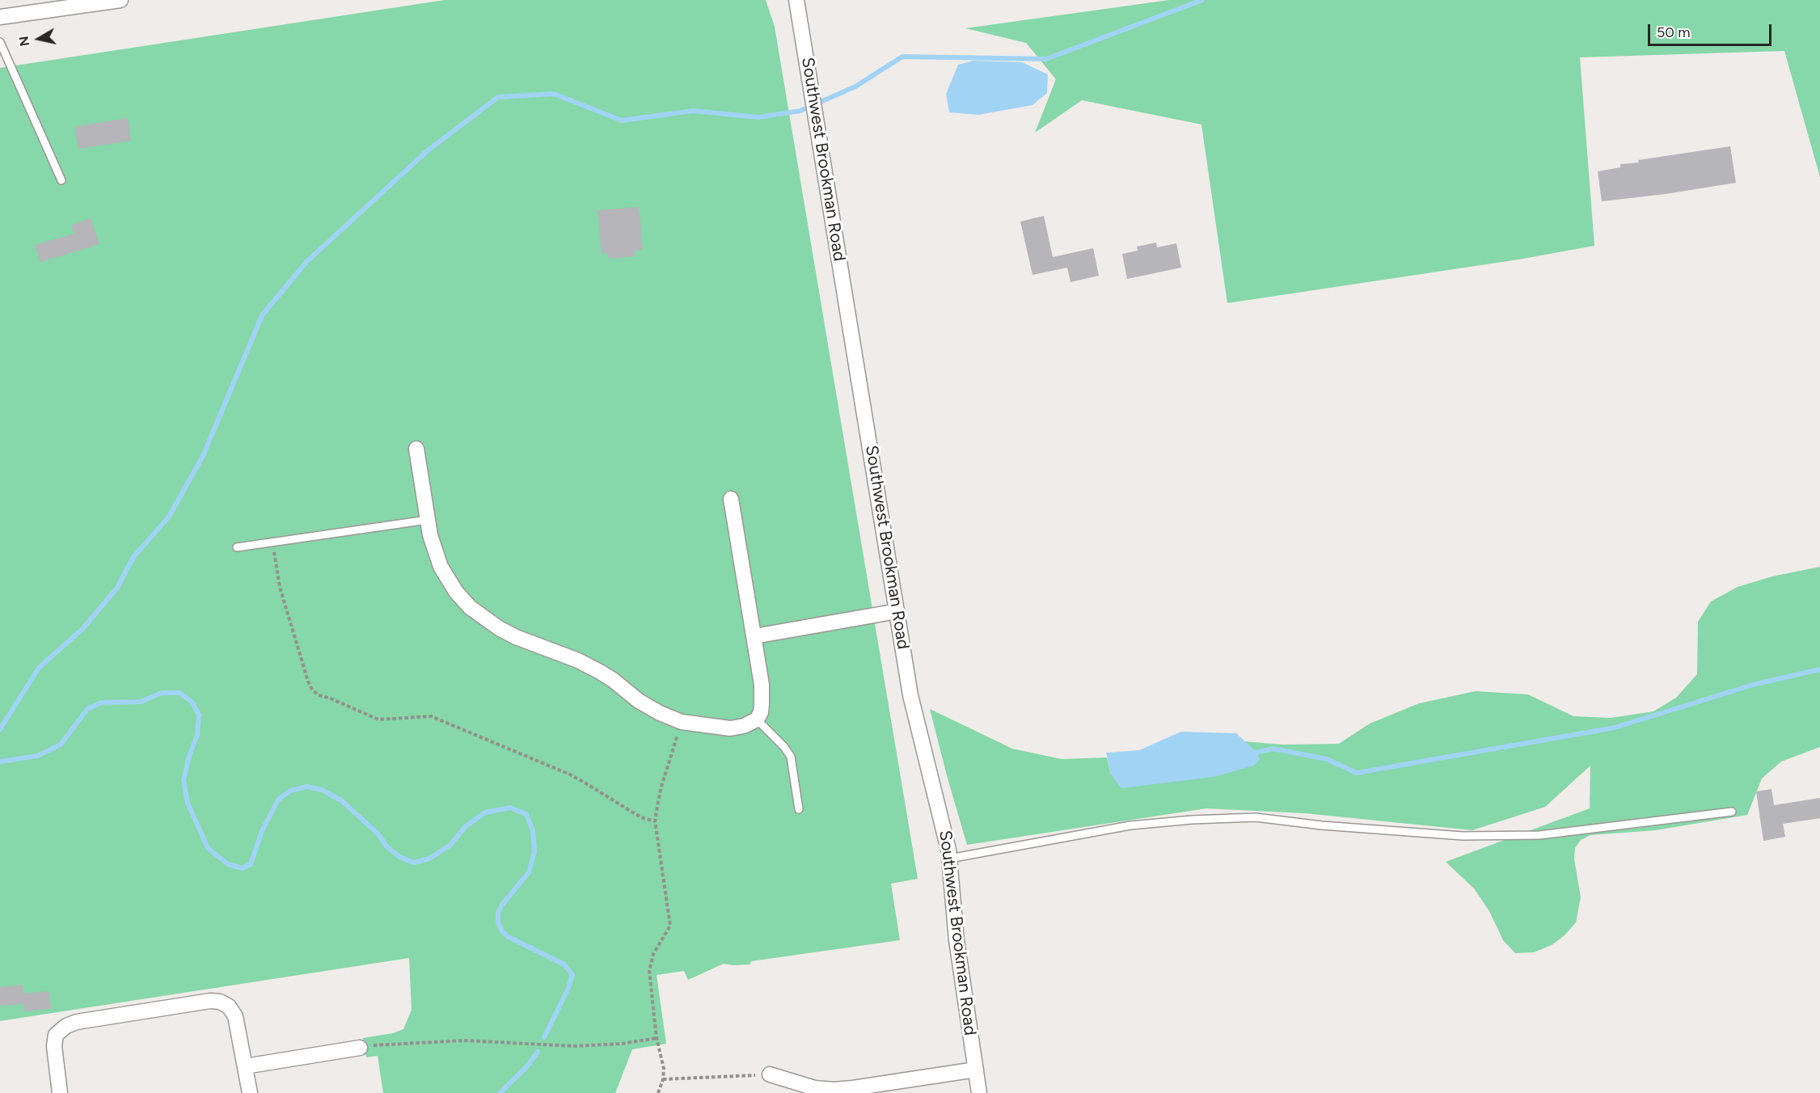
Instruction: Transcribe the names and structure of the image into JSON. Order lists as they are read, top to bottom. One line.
{"streets":{"street":["Southwest Brookman Road"]},"scale_bar":"50 m","north":"left"}
